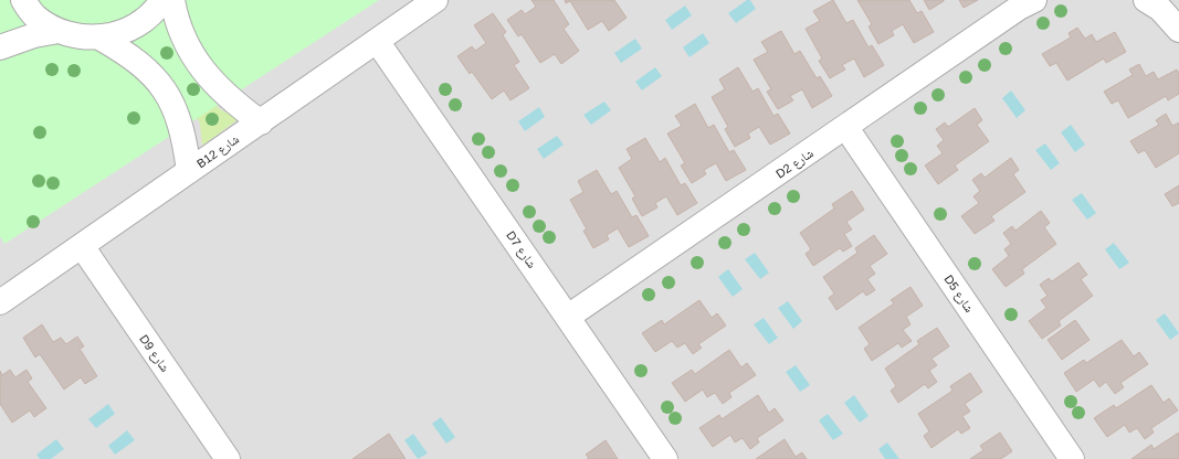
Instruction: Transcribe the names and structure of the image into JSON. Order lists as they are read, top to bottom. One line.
{"streets":{"street":["B12 شارع","D2 شارع","D7 شارع","D5 شارع","D9 شارع"]},"crossings":[["B12 شارع","D7 شارع"],["B12 شارع","D9 شارع"],["D2 شارع","D7 شارع"],["D2 شارع","D5 شارع"]]}
